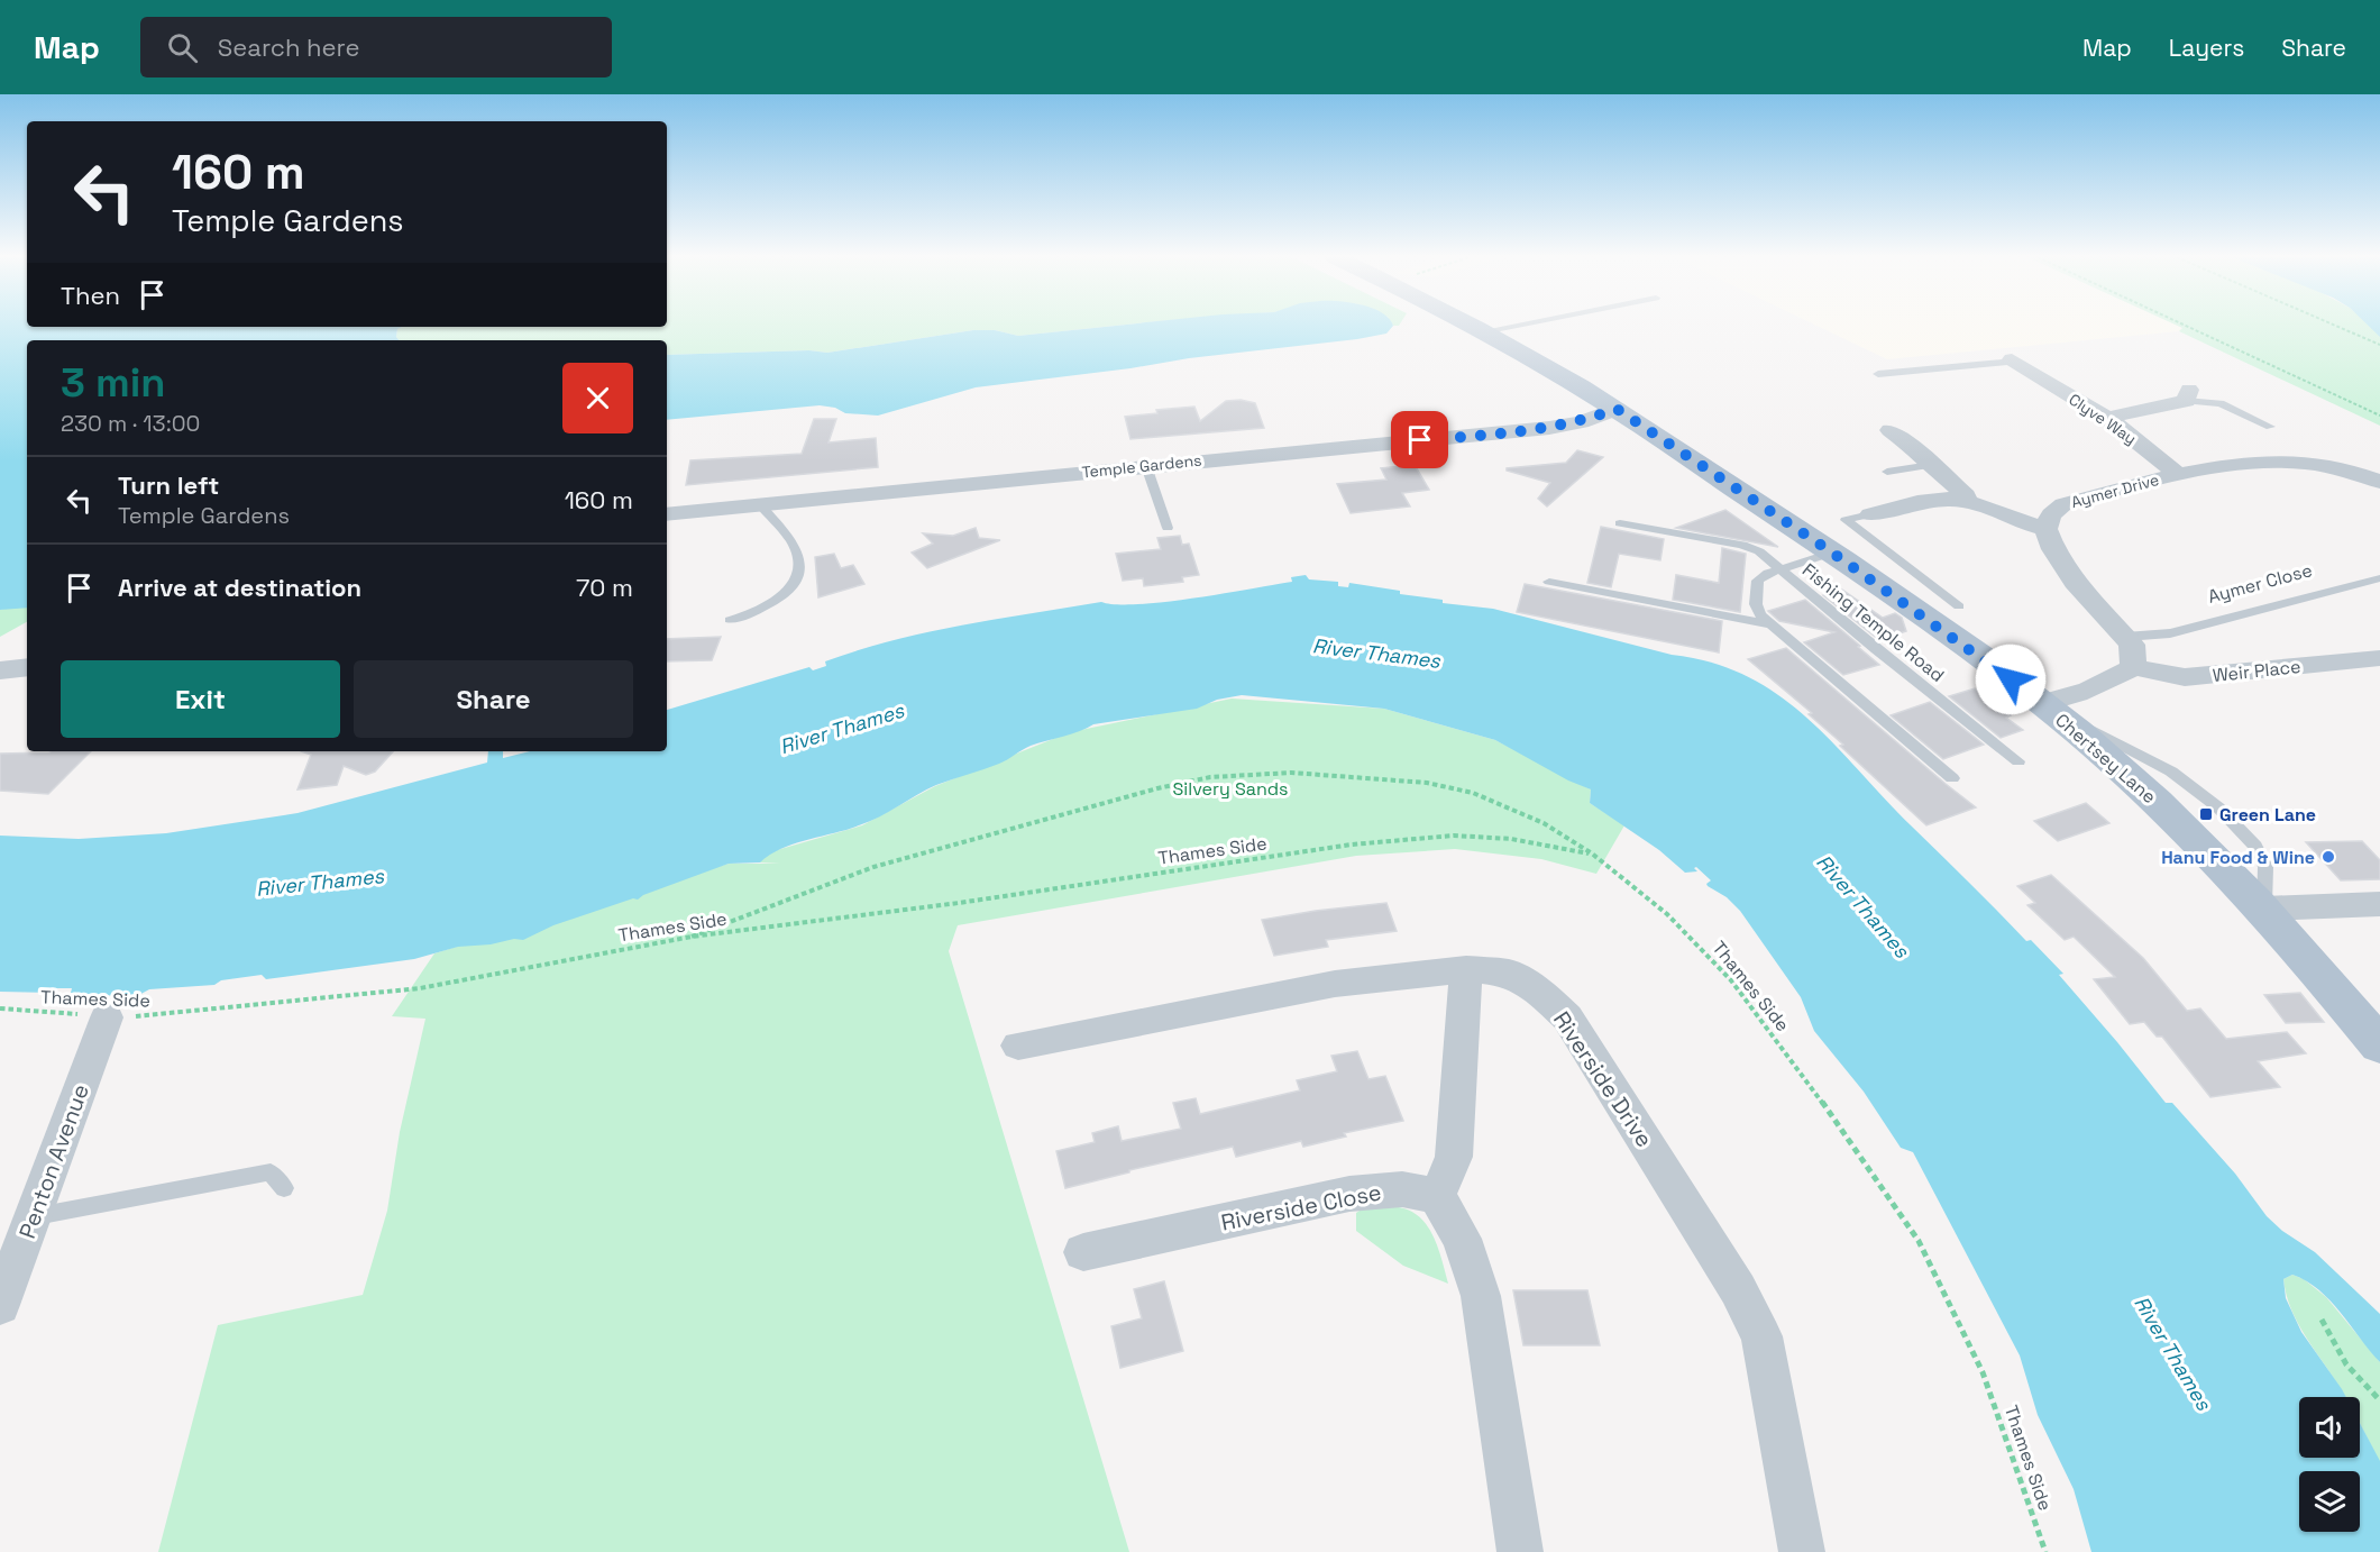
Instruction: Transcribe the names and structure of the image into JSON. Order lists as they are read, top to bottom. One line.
{"streets":{"main road":["Chertsey Lane"],"street":["Clyve Way","Temple Gardens","Aymer Drive","Weir Place","Riverside Drive","Penton Avenue","Riverside Close"],"lane":["Aymer Close","Fishing Temple Road"],"path":["Thames Side"]},"crossings":[["Clyve Way","Aymer Drive"],["Temple Gardens","Chertsey Lane"],["Fishing Temple Road","Chertsey Lane"],["Thames Side","Penton Avenue"]],"water":["River Thames"],"parks":["Silvery Sands"],"places":{"transit":["Green Lane"],"other":["Hanu Food & Wine"]},"page":{"header":"Map","search":"Search here","nav":["Map","Layers","Share"],"turn":["160 m","Temple Gardens"],"then":"Then","heading":["3 min","230 m · 13:00"],"list":[{"name":"Turn left","note":"Temple Gardens","value":"160 m"},{"name":"Arrive at destination","value":"70 m"}],"buttons":["Exit","Share"]}}
